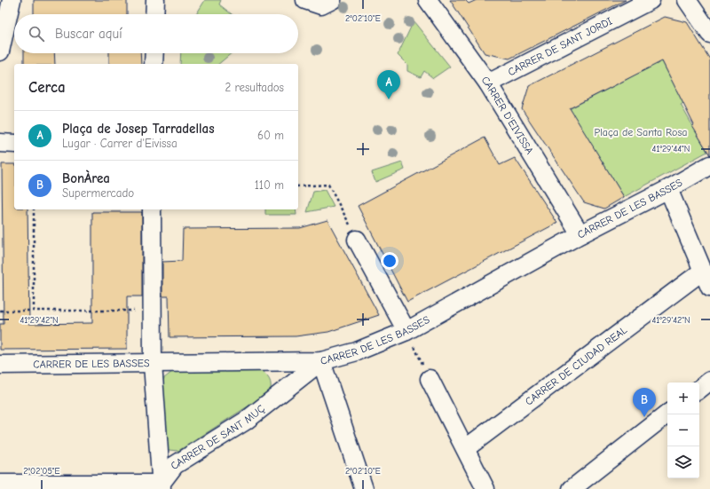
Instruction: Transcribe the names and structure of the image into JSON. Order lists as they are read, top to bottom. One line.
{"streets":{"street":["CARRER DE SANT JORDI","CARRER D'EIVISSA","CARRER DE LES BASSES","CARRER DE CIUDAD REAL","CARRER DE SANT MUÇ"]},"crossings":[["CARRER DE SANT JORDI","CARRER D'EIVISSA"],["CARRER D'EIVISSA","CARRER DE LES BASSES"],["CARRER DE LES BASSES","CARRER DE SANT MUÇ"]],"parks":["Plaça de Santa Rosa"],"page":{"search":"Buscar aquí","heading":["Cerca","2 resultados"],"pins":["A","B"],"list":[{"mark":"A","name":"Plaça de Josep Tarradellas","note":"Lugar · Carrer d'Eivissa","value":"60 m"},{"mark":"B","name":"BonÀrea","note":"Supermercado","value":"110 m"}],"map_buttons":["+","−"]},"coordinates":["2°02'10\"E","41°29'44\"N","41°29'42\"N","2°02'05\"E"]}
